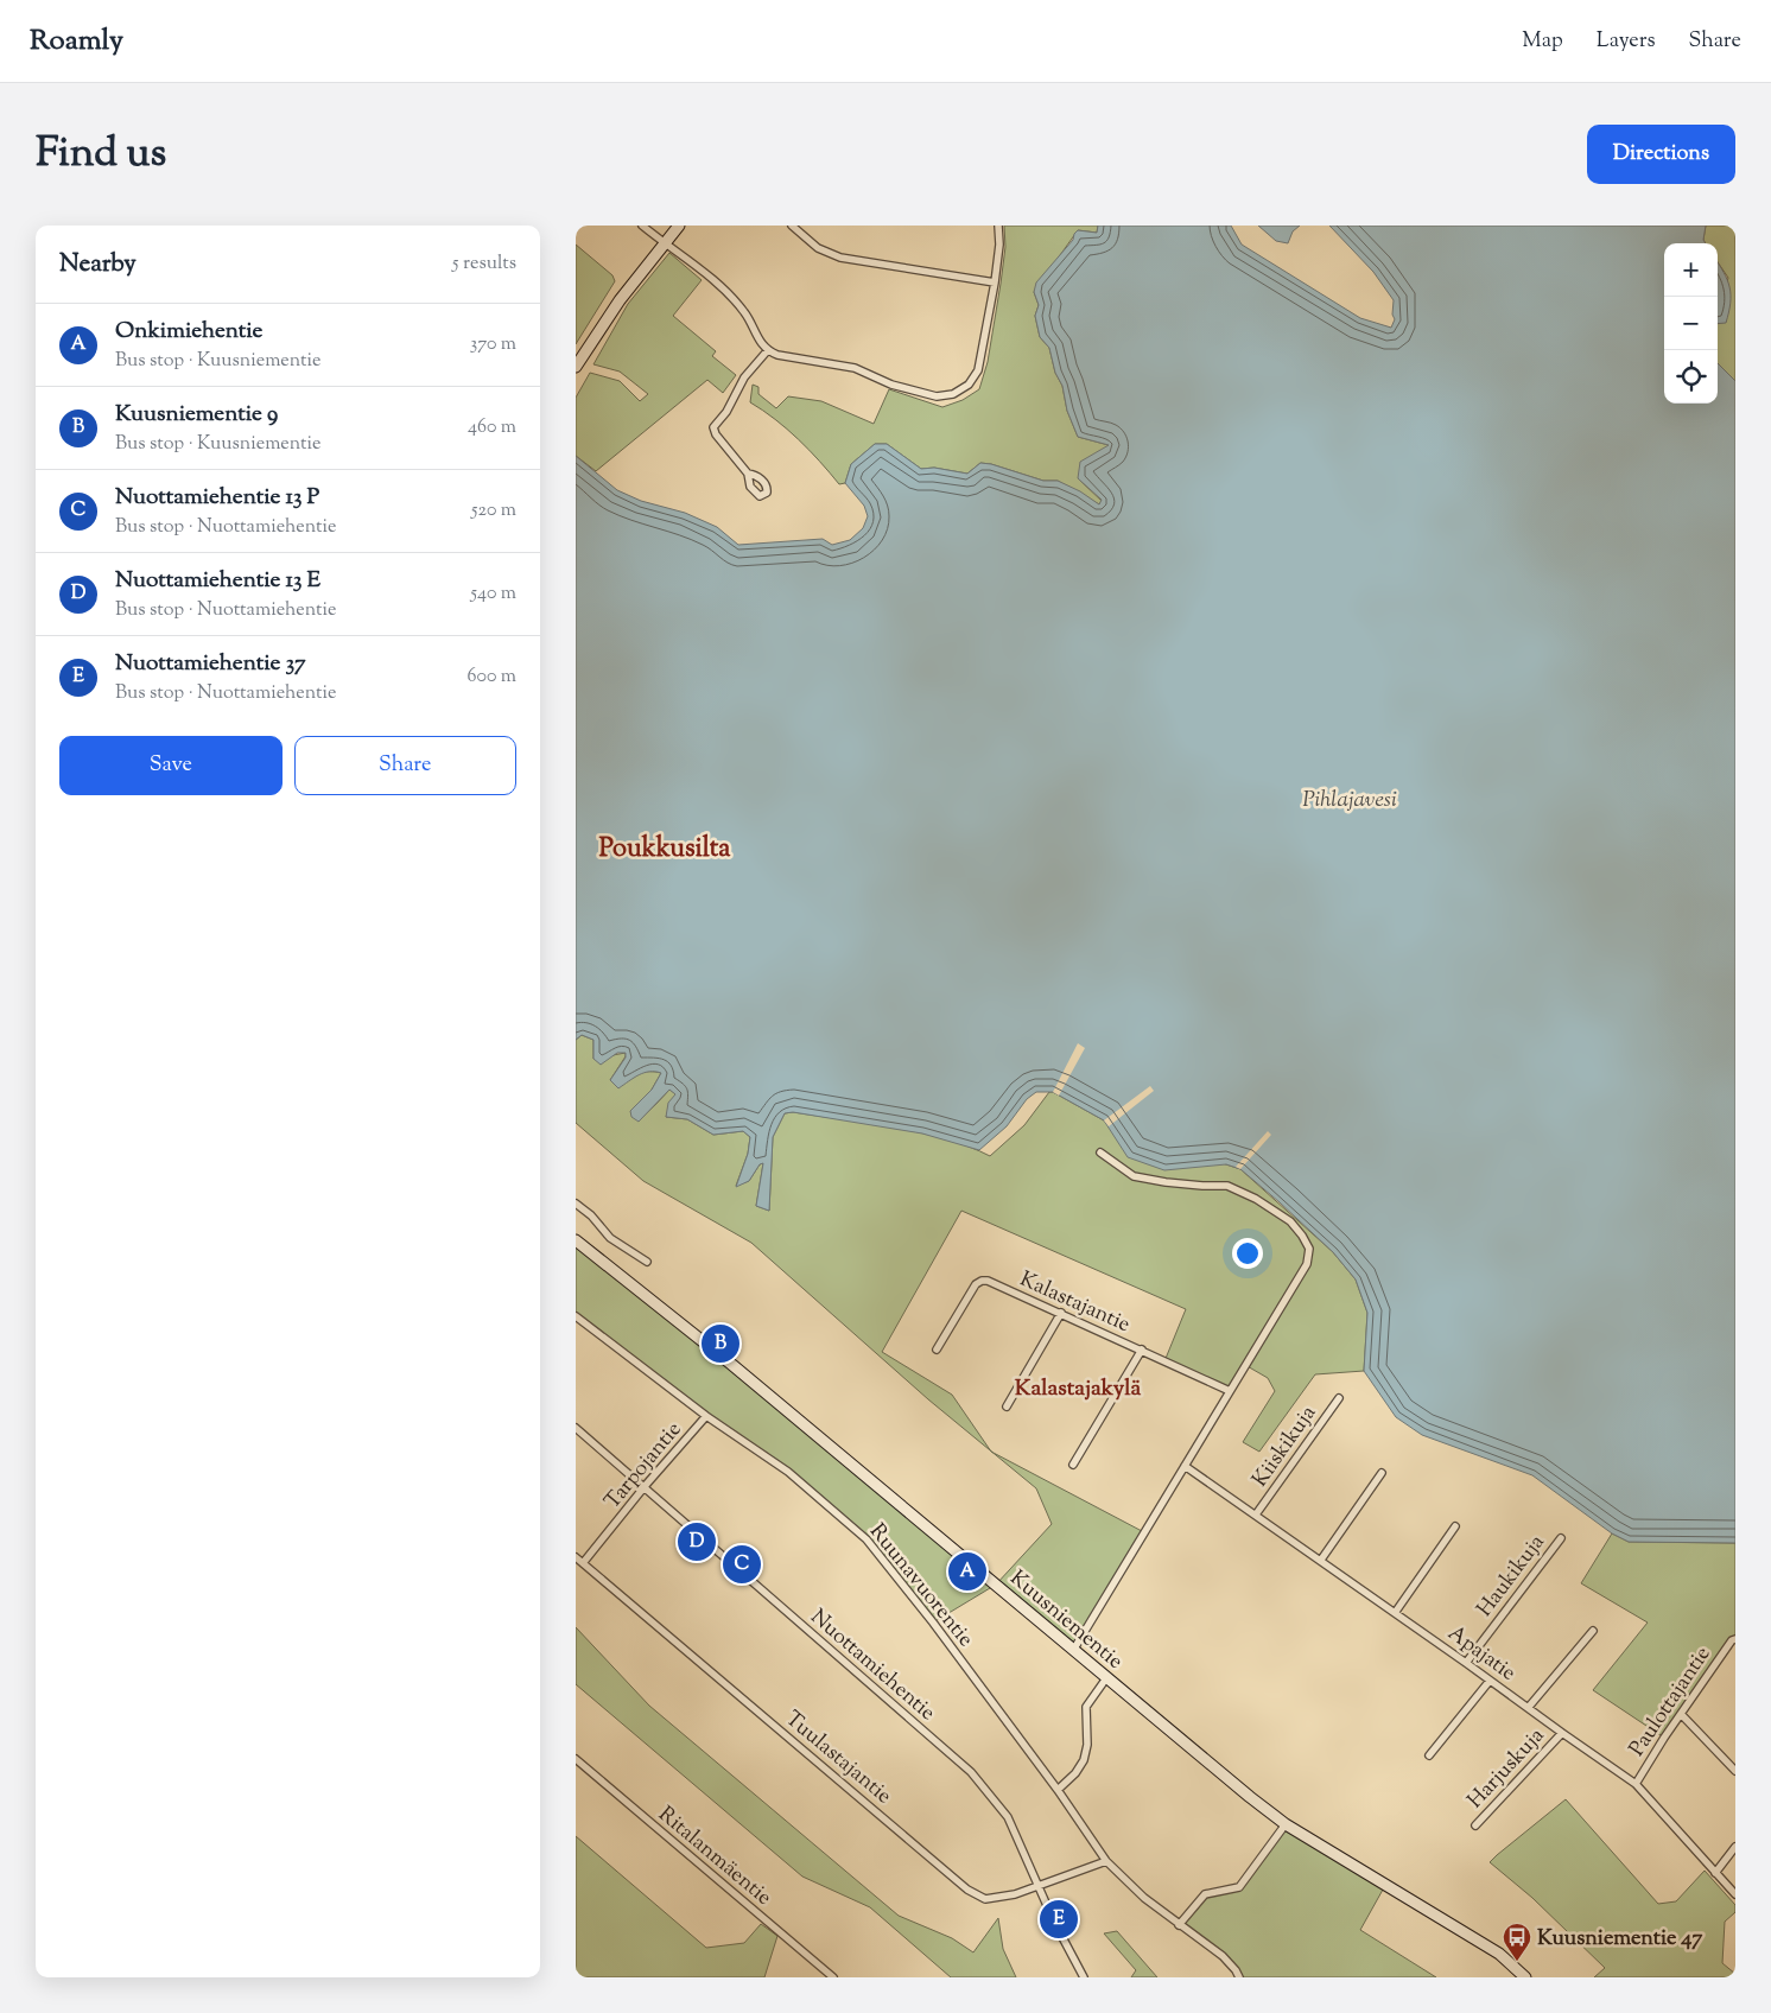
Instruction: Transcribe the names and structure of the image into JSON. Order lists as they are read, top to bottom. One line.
{"streets":{"street":["Kalastajantie","Kiiskikuja","Tarpojantie","Haukikuja","Ruunavuorentie","Kuusniementie","Apajatie","Nuottamiehentie","Paulottajantie","Tuulastajantie","Harjuskuja","Ritalanmäentie"]},"crossings":[["Kiiskikuja","Apajatie"],["Tarpojantie","Ruunavuorentie"],["Tarpojantie","Nuottamiehentie"],["Tarpojantie","Tuulastajantie"],["Haukikuja","Apajatie"],["Ruunavuorentie","Tuulastajantie"],["Apajatie","Paulottajantie"],["Apajatie","Harjuskuja"],["Nuottamiehentie","Tuulastajantie"]],"districts":["Poukkusilta","Kalastajakylä"],"water":["Pihlajavesi"],"places":{"bus stop":["Kuusniementie 47"]},"page":{"header":"Roamly","nav":["Map","Layers","Share"],"title":"Find us","buttons":["Directions",["Save","Share"]],"heading":["Nearby","5 results"],"map_buttons":["+","−"],"list":[{"mark":"A","name":"Onkimiehentie","note":"Bus stop · Kuusniementie","value":"370 m"},{"mark":"B","name":"Kuusniementie 9","note":"Bus stop · Kuusniementie","value":"460 m"},{"mark":"C","name":"Nuottamiehentie 13 P","note":"Bus stop · Nuottamiehentie","value":"520 m"},{"mark":"D","name":"Nuottamiehentie 13 E","note":"Bus stop · Nuottamiehentie","value":"540 m"},{"mark":"E","name":"Nuottamiehentie 37","note":"Bus stop · Nuottamiehentie","value":"600 m"}],"pins":["B","D","C","A","E"]}}
